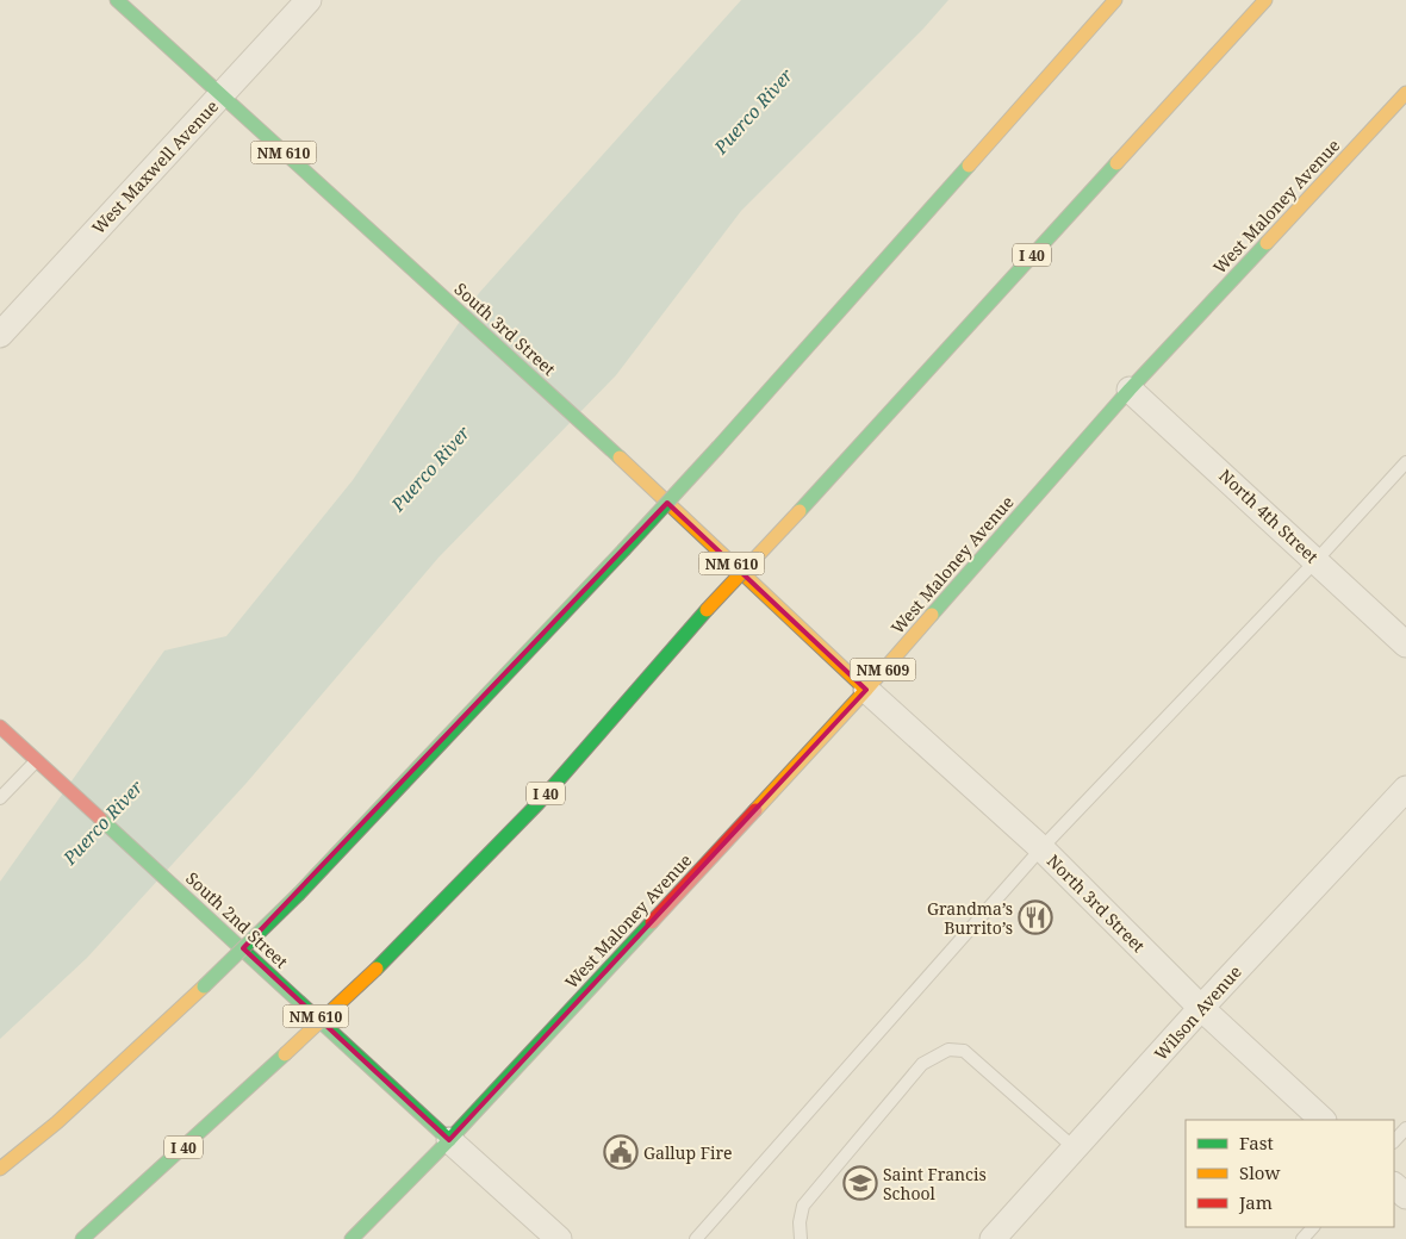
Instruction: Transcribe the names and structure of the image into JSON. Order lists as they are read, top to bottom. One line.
{"streets":{"main road":["NM 610","West Maloney Avenue","I 40","South 3rd Street","NM 609","South 2nd Street"],"street":["West Maxwell Avenue","North 4th Street","North 3rd Street","Wilson Avenue"]},"crossings":[["West Maxwell Avenue","South 3rd Street"],["West Maloney Avenue","South 3rd Street"],["West Maloney Avenue","North 4th Street"],["West Maloney Avenue","North 3rd Street"],["West Maloney Avenue","South 2nd Street"],["South 3rd Street","North 3rd Street"],["North 3rd Street","Wilson Avenue"]],"water":["Puerco River"],"places":{"restaurant":["Grandma’s Burrito’s"],"public building":["Gallup Fire"],"school or university":["Saint Francis School"]},"legend":["Fast","Slow","Jam"]}
